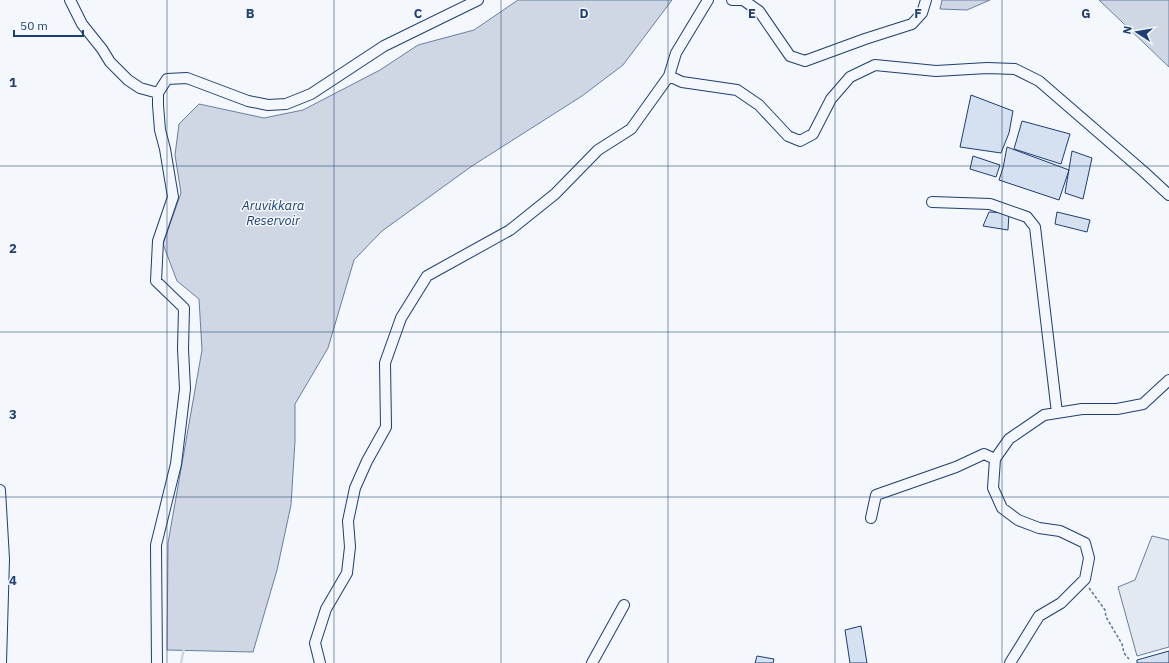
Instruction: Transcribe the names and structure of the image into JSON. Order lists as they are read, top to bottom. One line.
{"water":["Aruvikkara Reservoir"],"scale_bar":"50 m","north":"left","grid":{"columns":["B","C","D","E","F","G"],"rows":["1","2","3","4"]}}
